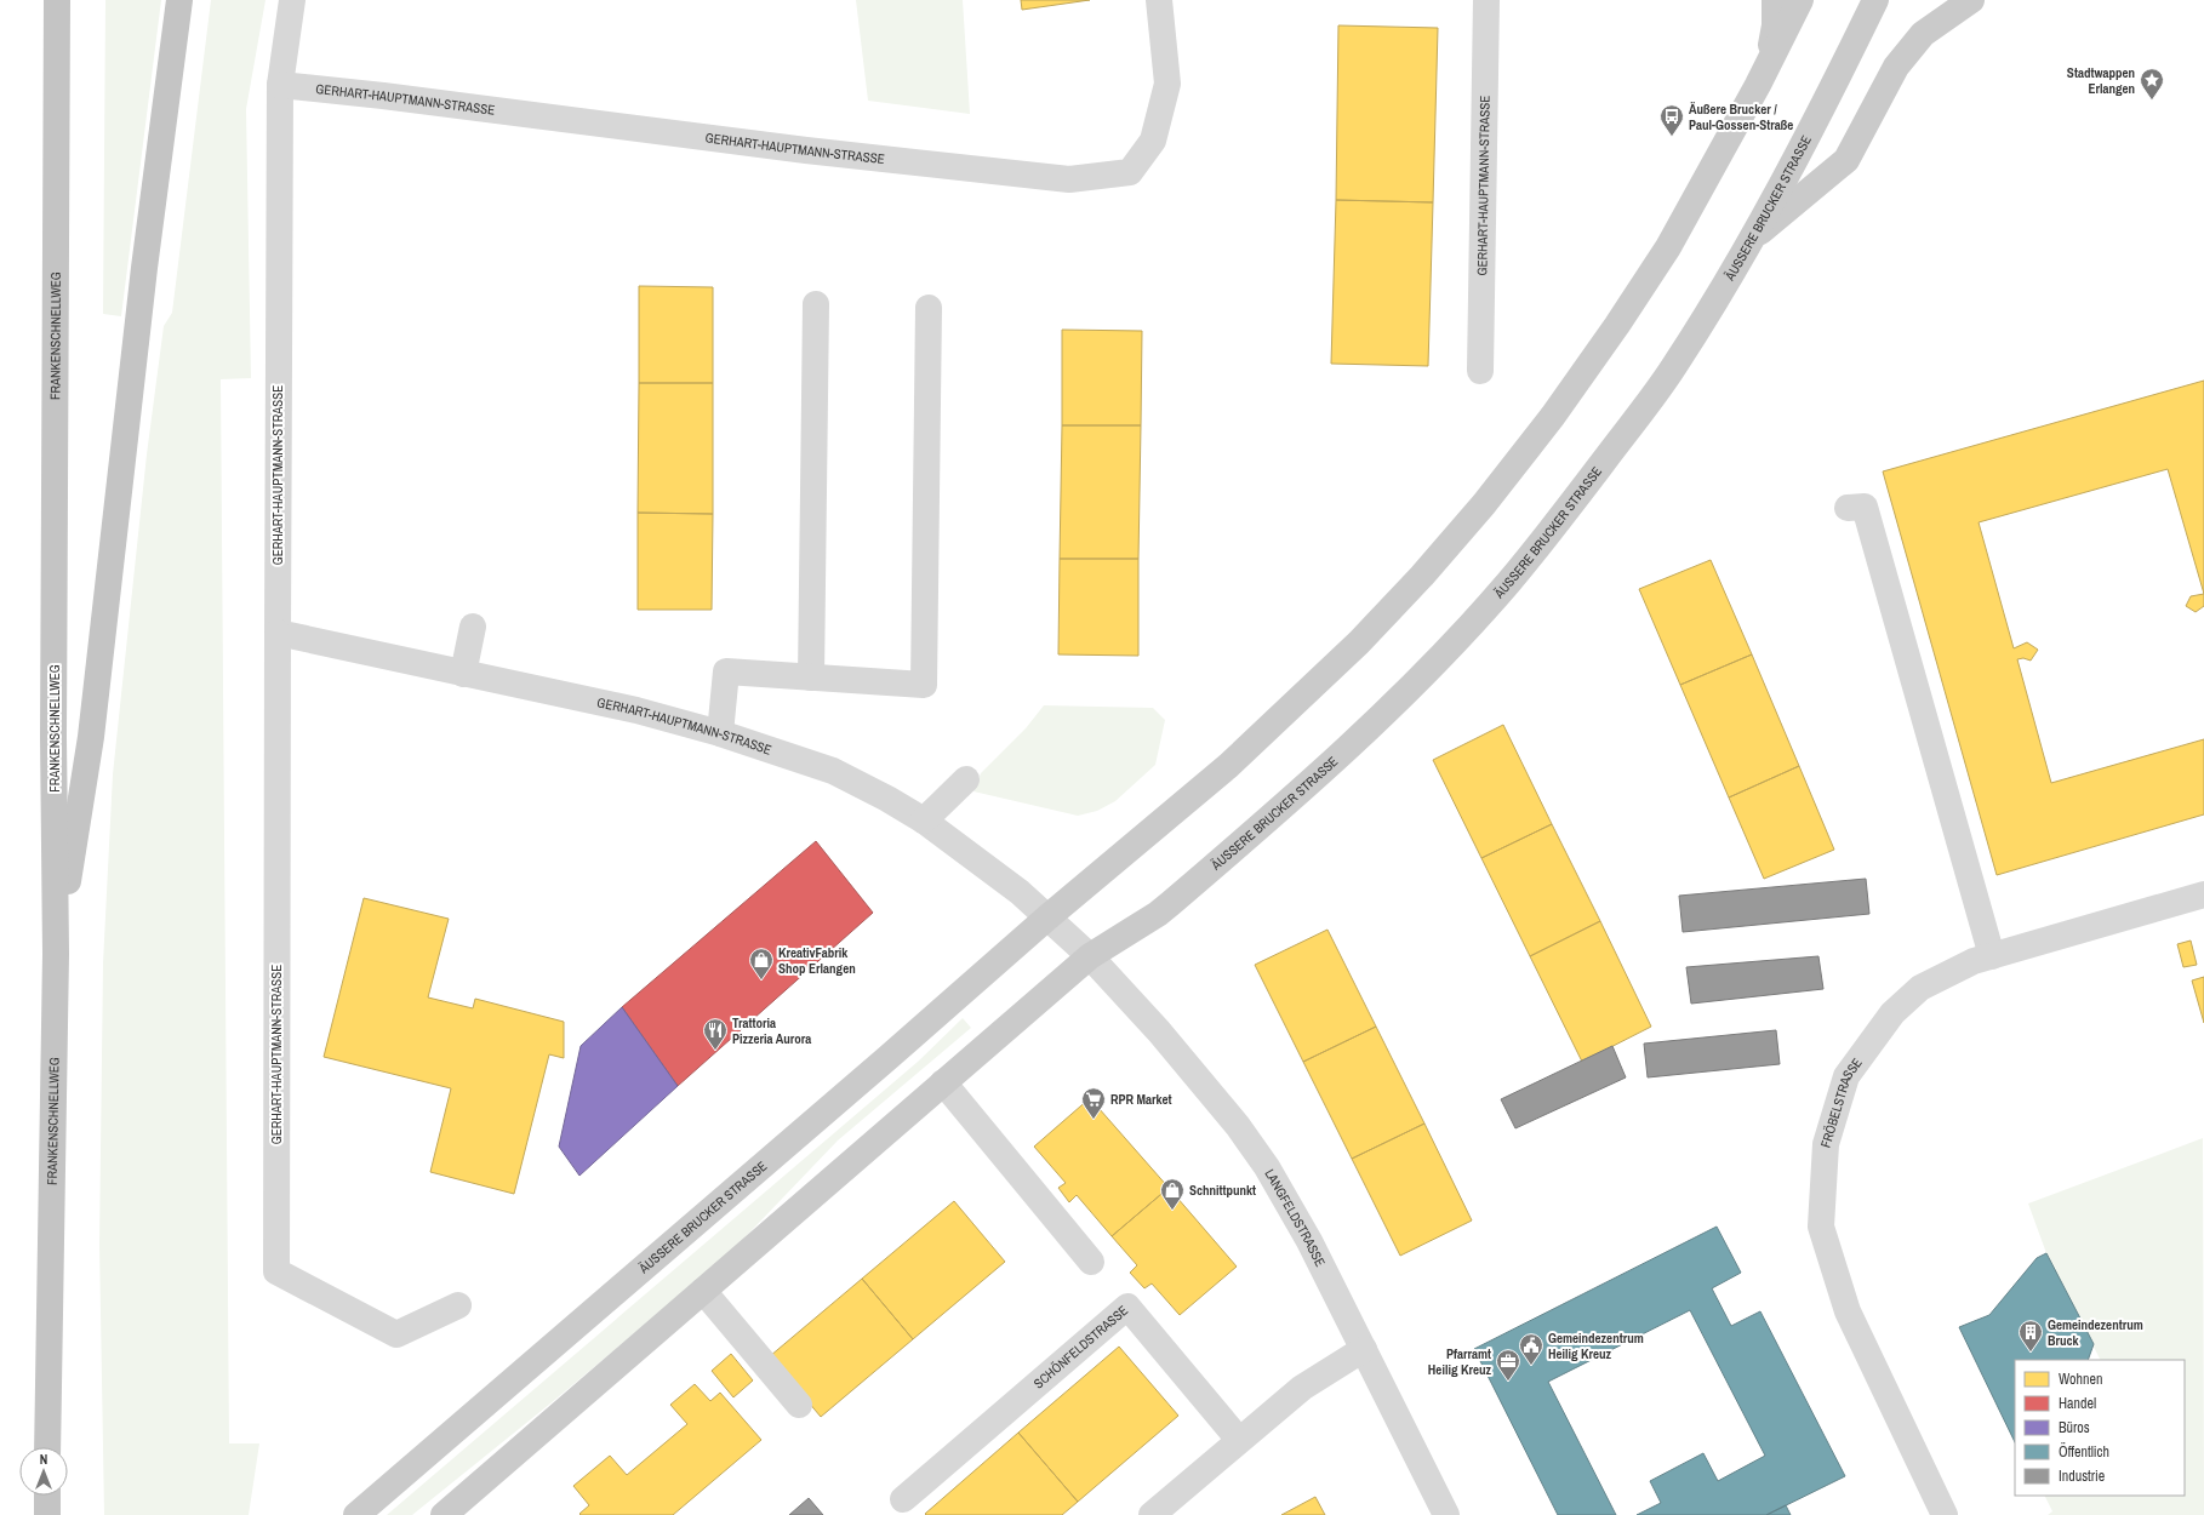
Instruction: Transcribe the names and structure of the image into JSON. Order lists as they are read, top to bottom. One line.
{"streets":{"highway":["FRANKENSCHNELLWEG"],"main road":["ÄUSSERE BRUCKER STRASSE"],"street":["GERHART-HAUPTMANN-STRASSE","FRÖBELSTRASSE","LANGFELDSTRASSE","SCHÖNFELDSTRASSE"]},"crossings":[["GERHART-HAUPTMANN-STRASSE","ÄUSSERE BRUCKER STRASSE"],["ÄUSSERE BRUCKER STRASSE","LANGFELDSTRASSE"]],"places":{"place":["Stadtwappen Erlangen"],"bus stop":["Äußere Brucker / Paul-Gossen-Straße"],"shop":["KreativFabrik Shop Erlangen","Schnittpunkt"],"restaurant":["Trattoria Pizzeria Aurora"],"supermarket":["RPR Market"],"building":["Gemeindezentrum Bruck"],"public building":["Gemeindezentrum Heilig Kreuz"],"office":["Pfarramt Heilig Kreuz"]},"legend":["Wohnen","Handel","Büros","Öffentlich","Industrie"],"north":"top"}
